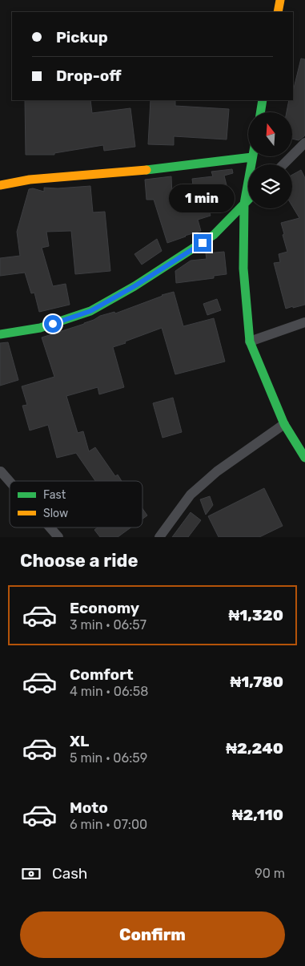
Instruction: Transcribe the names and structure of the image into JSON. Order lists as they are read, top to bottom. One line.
{"legend":["Fast","Slow"],"north":"top","page":{"banner":["Pickup","Drop-off"],"bubble":"1 min","heading":"Choose a ride","list":[{"name":"Economy","note":"3 min · 06:57","value":"₦1,320"},{"name":"Comfort","note":"4 min · 06:58","value":"₦1,780"},{"name":"XL","note":"5 min · 06:59","value":"₦2,240"},{"name":"Moto","note":"6 min · 07:00","value":"₦2,110"}],"pay":["Cash","90 m"],"buttons":"Confirm"}}
